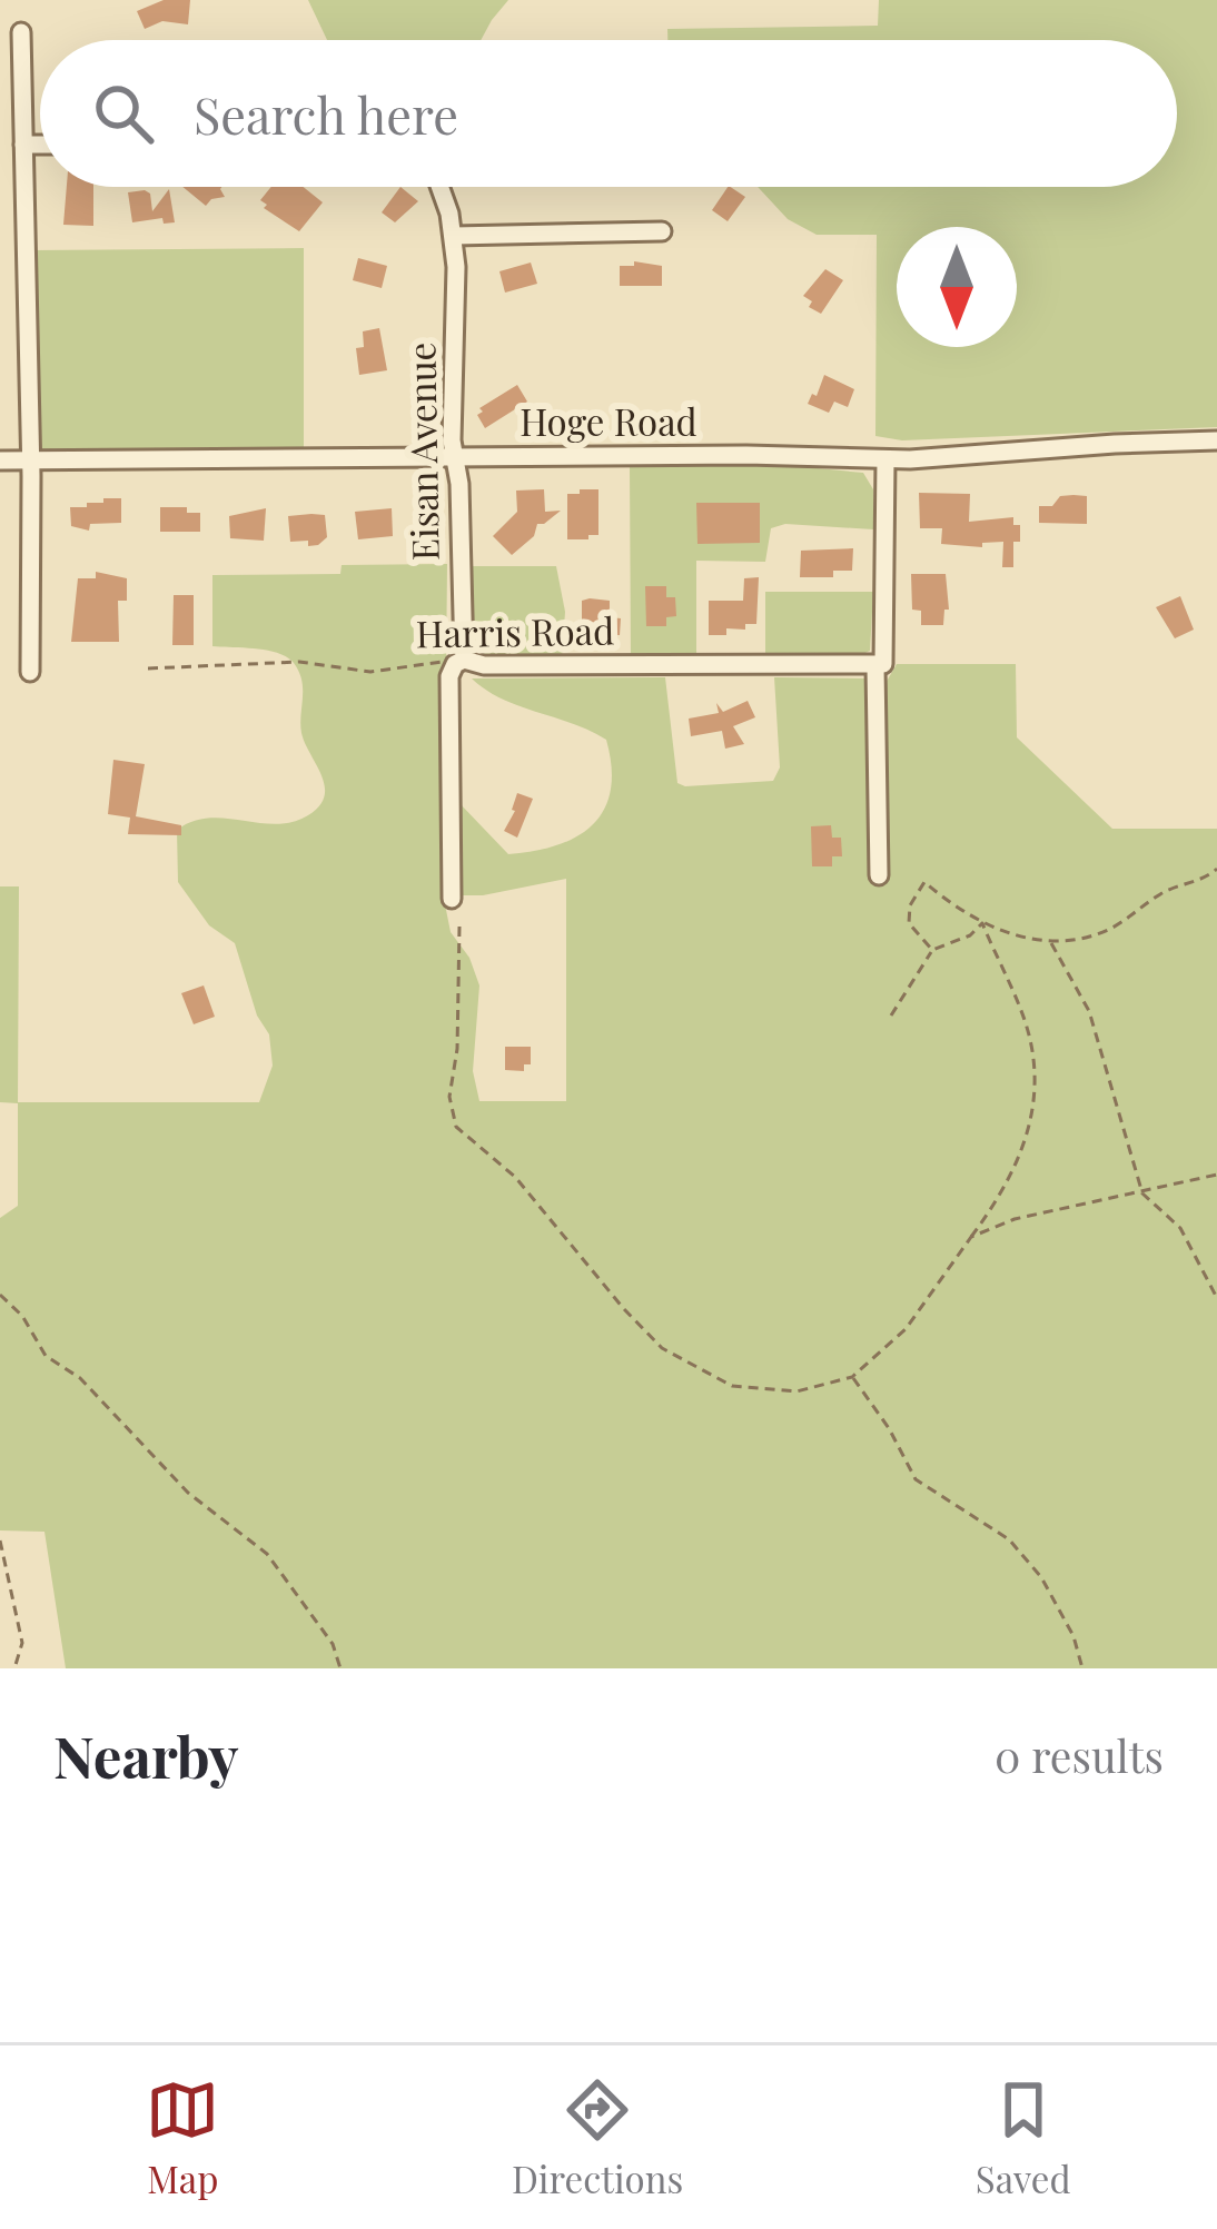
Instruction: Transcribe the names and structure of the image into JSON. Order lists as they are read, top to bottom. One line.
{"streets":{"street":["Hoge Road","Eisan Avenue","Harris Road"]},"crossings":[["Hoge Road","Eisan Avenue"],["Eisan Avenue","Harris Road"]],"north":"bottom","page":{"search":"Search here","heading":["Nearby","0 results"],"nav":["Map","Directions","Saved"]}}
